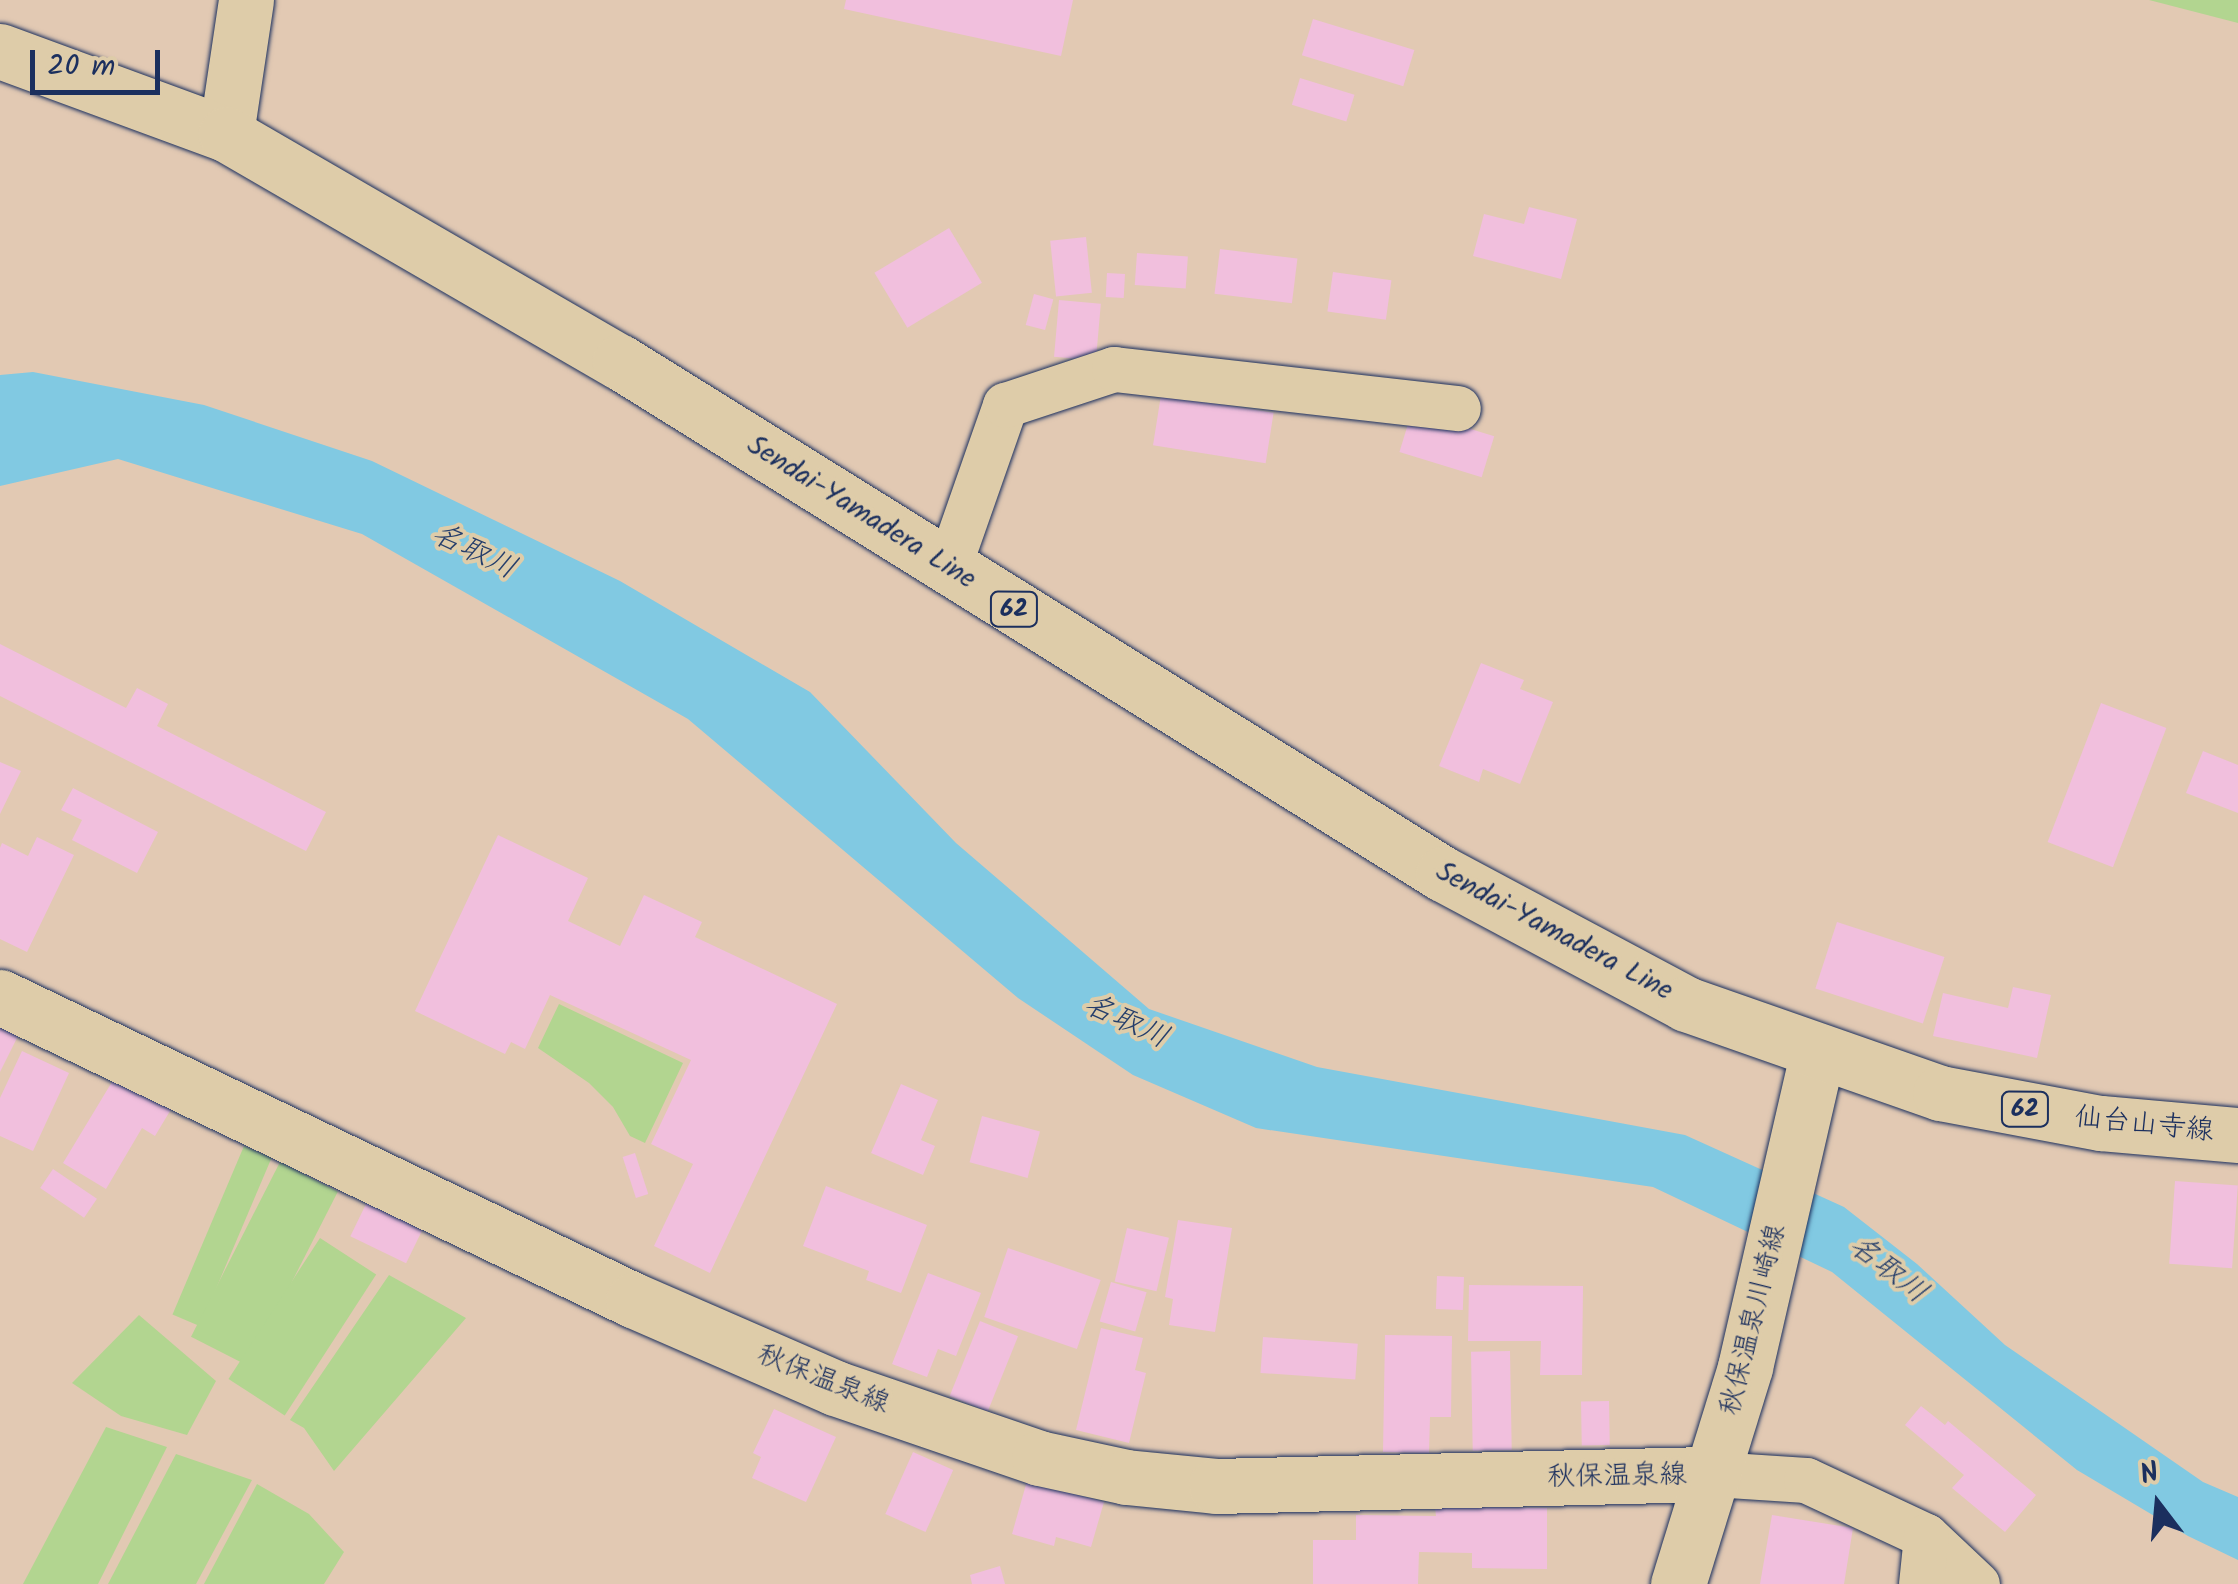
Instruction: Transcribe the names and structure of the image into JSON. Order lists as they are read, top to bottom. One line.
{"streets":{"main road":["Sendai-Yamadera Line","62","仙台山寺線","秋保温泉川崎線","秋保温泉線"]},"crossings":[["Sendai-Yamadera Line","仙台山寺線"],["Sendai-Yamadera Line","秋保温泉川崎線"],["仙台山寺線","秋保温泉川崎線"],["秋保温泉川崎線","秋保温泉線"]],"water":["名取川"],"scale_bar":"20 m","north":"top"}
